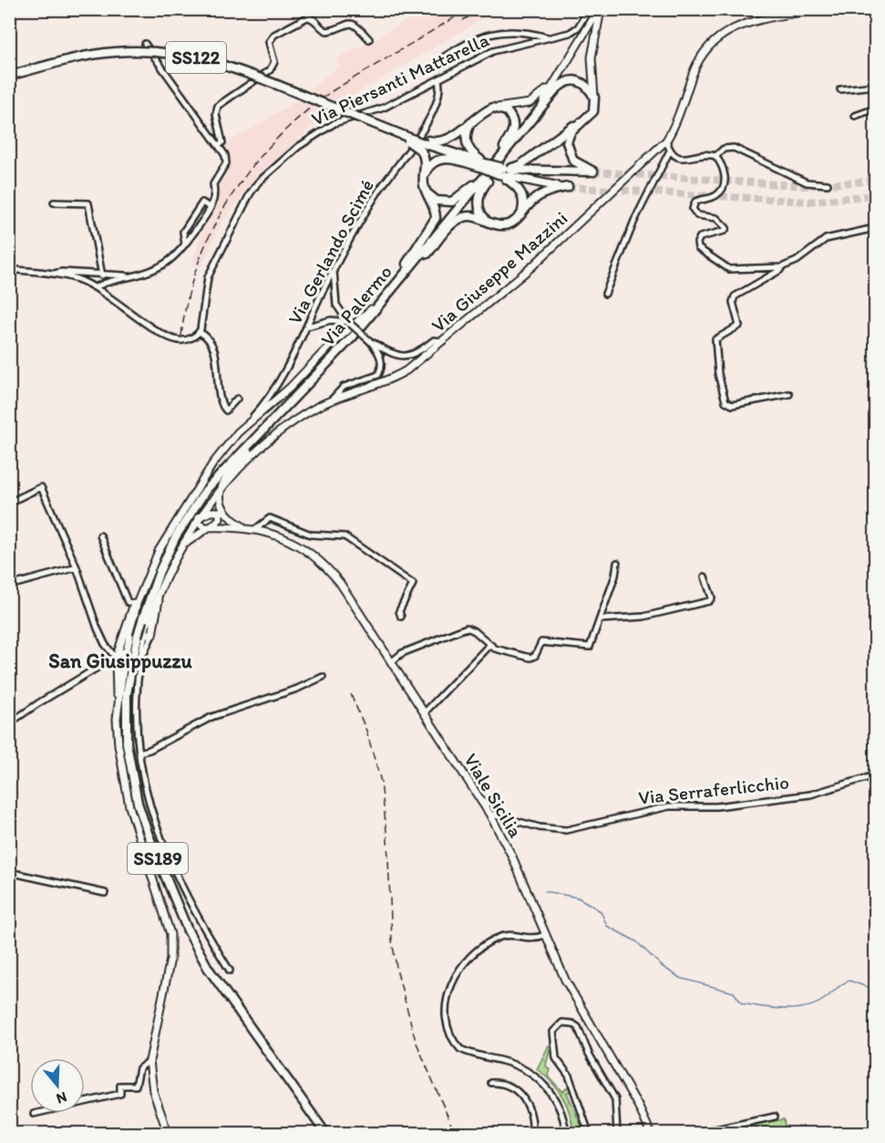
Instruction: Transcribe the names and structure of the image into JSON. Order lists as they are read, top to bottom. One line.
{"streets":{"main road":["SS122","Via Palermo","SS189"],"street":["Via Piersanti Mattarella","Via Gerlando Scimé","Via Giuseppe Mazzini","Via Serraferlicchio","Viale Sicilia"]},"crossings":[["Via Piersanti Mattarella","Via Gerlando Scimé"],["Via Giuseppe Mazzini","Via Palermo"],["Via Giuseppe Mazzini","Viale Sicilia"],["Via Giuseppe Mazzini","SS189"],["Via Palermo","SS189"],["Via Serraferlicchio","Viale Sicilia"]],"districts":["San Giusippuzzu"],"north":"bottom"}
